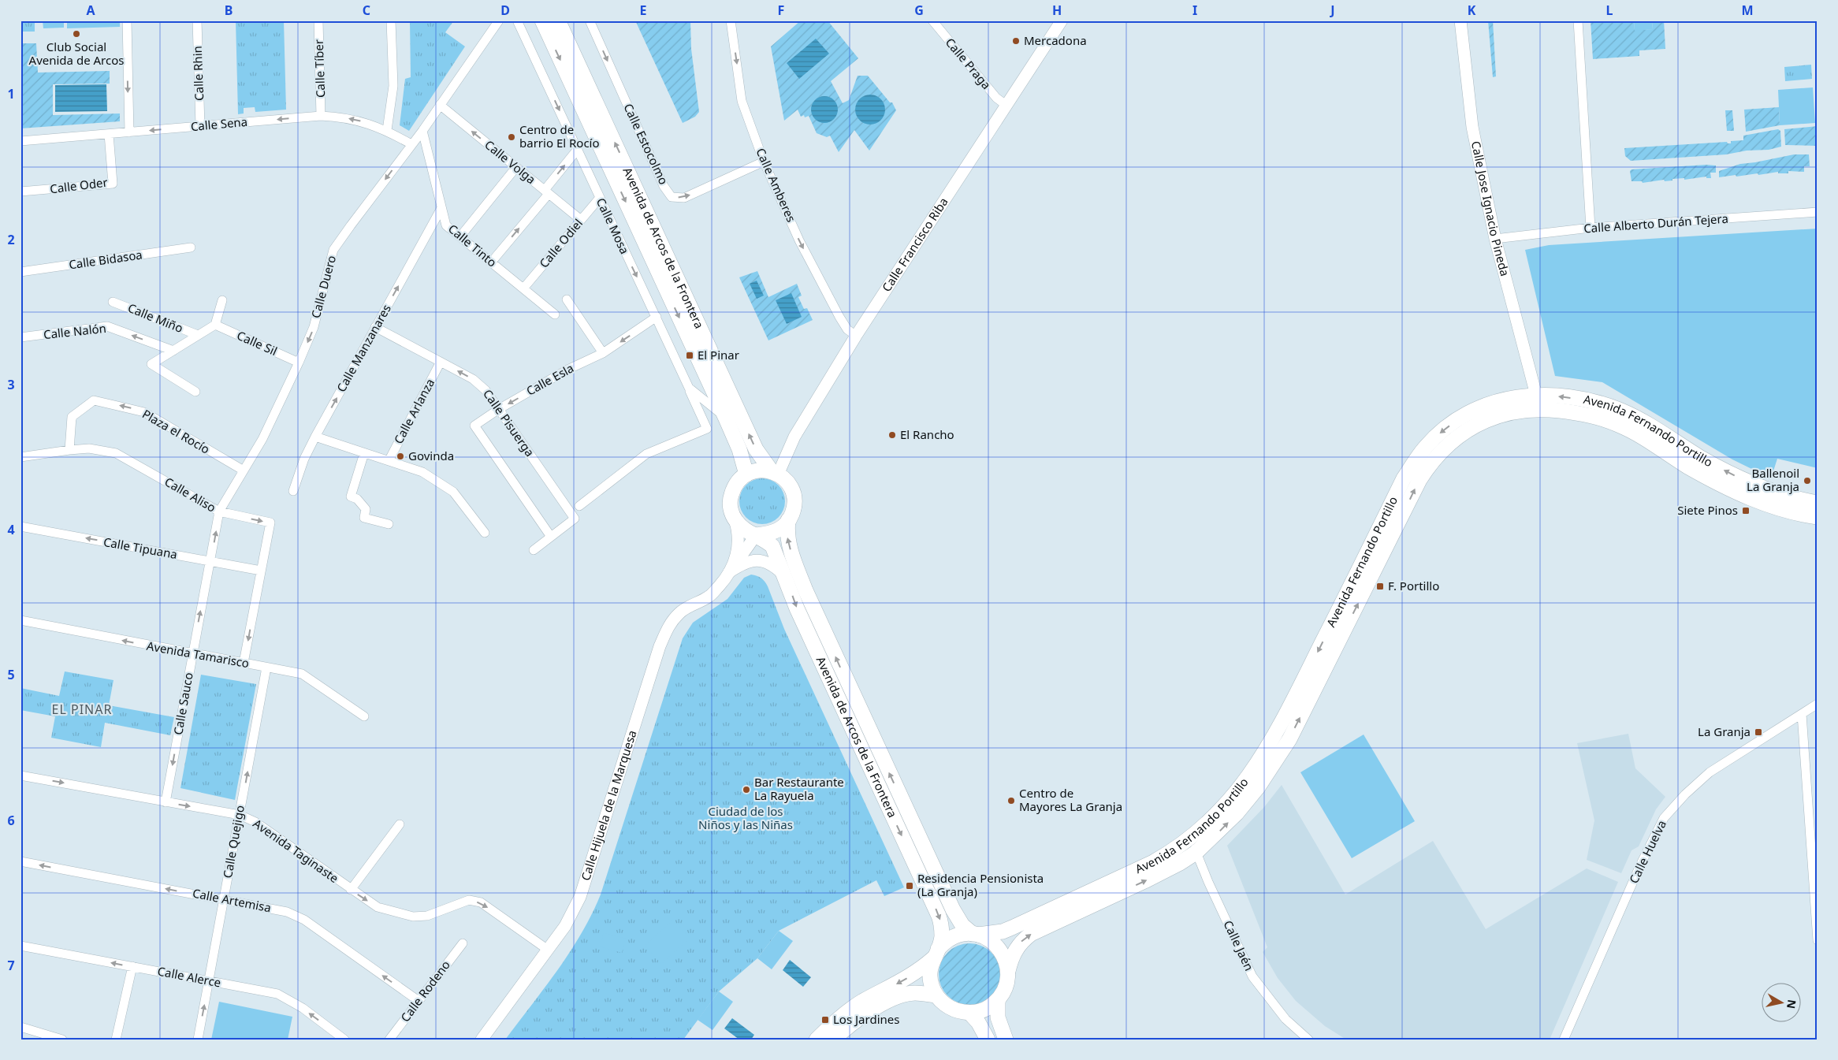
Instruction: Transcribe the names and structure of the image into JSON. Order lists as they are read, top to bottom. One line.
{"streets":{"main road":["Avenida de Arcos de la Frontera","Avenida Fernando Portillo"],"street":["Calle Praga","Calle Tíber","Calle Rhin","Calle Sena","Calle Estocolmo","Calle Volga","Calle Amberes","Calle Oder","Calle Jose Ignacio Pineda","Calle Alberto Durán Tejera","Calle Mosa","Calle Odiel","Calle Francisco Riba","Calle Tinto","Calle Bidasoa","Calle Duero","Calle Miño","Calle Nalón","Calle Sil","Calle Manzanares","Calle Esla","Calle Arlanza","Calle Pisuerga","Plaza el Rocío","Calle Aliso","Calle Tipuana","Avenida Tamarisco","Calle Sauco","Calle Hijuela de la Marquesa","Calle Quejigo","Avenida Taginaste","Calle Huelva","Calle Artemisa","Calle Jaén","Calle Alerce","Calle Rodeno"]},"crossings":[["Calle Praga","Calle Francisco Riba"],["Calle Tíber","Calle Sena"],["Calle Rhin","Calle Sena"],["Calle Sena","Calle Oder"],["Calle Sena","Calle Duero"],["Calle Estocolmo","Calle Amberes"],["Calle Volga","Calle Odiel"],["Calle Volga","Calle Duero"],["Calle Amberes","Calle Francisco Riba"],["Calle Jose Ignacio Pineda","Calle Alberto Durán Tejera"],["Calle Jose Ignacio Pineda","Avenida Fernando Portillo"],["Calle Mosa","Calle Odiel"],["Calle Mosa","Avenida de Arcos de la Frontera"],["Calle Mosa","Calle Esla"],["Calle Odiel","Calle Tinto"],["Calle Francisco Riba","Avenida de Arcos de la Frontera"],["Calle Francisco Riba","Calle Hijuela de la Marquesa"],["Calle Tinto","Calle Duero"],["Calle Tinto","Calle Manzanares"],["Avenida de Arcos de la Frontera","Avenida Fernando Portillo"],["Avenida de Arcos de la Frontera","Calle Hijuela de la Marquesa"],["Calle Duero","Calle Sil"],["Calle Duero","Plaza el Rocío"],["Calle Duero","Calle Aliso"],["Calle Duero","Calle Sauco"],["Calle Manzanares","Calle Pisuerga"],["Calle Esla","Calle Pisuerga"],["Calle Arlanza","Calle Pisuerga"],["Plaza el Rocío","Calle Aliso"],["Avenida Fernando Portillo","Calle Jaén"],["Calle Aliso","Calle Tipuana"],["Calle Aliso","Avenida Tamarisco"],["Calle Aliso","Calle Sauco"],["Calle Tipuana","Calle Sauco"],["Avenida Tamarisco","Calle Sauco"],["Avenida Tamarisco","Calle Quejigo"],["Calle Sauco","Avenida Taginaste"],["Calle Hijuela de la Marquesa","Avenida Taginaste"],["Calle Quejigo","Avenida Taginaste"],["Calle Quejigo","Calle Artemisa"],["Calle Quejigo","Calle Alerce"],["Calle Artemisa","Calle Rodeno"]],"one_way":["Calle Sena","Calle Volga","Calle Amberes","Calle Mosa","Calle Duero","Calle Nalón","Calle Manzanares","Calle Esla","Calle Tipuana","Avenida Tamarisco","Calle Quejigo","Avenida Taginaste","Calle Artemisa","Calle Alerce"],"districts":["EL PINAR"],"parks":["Ciudad de los Niños y las Niñas"],"places":{"other":["Club Social Avenida de Arcos","Mercadona","Centro de barrio El Rocío","El Rancho","Govinda","Ballenoil La Granja","Bar Restaurante La Rayuela","Centro de Mayores La Granja"],"transit":["El Pinar","Siete Pinos","F. Portillo","La Granja","Residencia Pensionista (La Granja)","Los Jardines"]},"north":"right","grid":{"columns":["A","B","C","D","E","F","G","H","I","J","K","L","M"],"rows":["1","2","3","4","5","6","7"]}}
